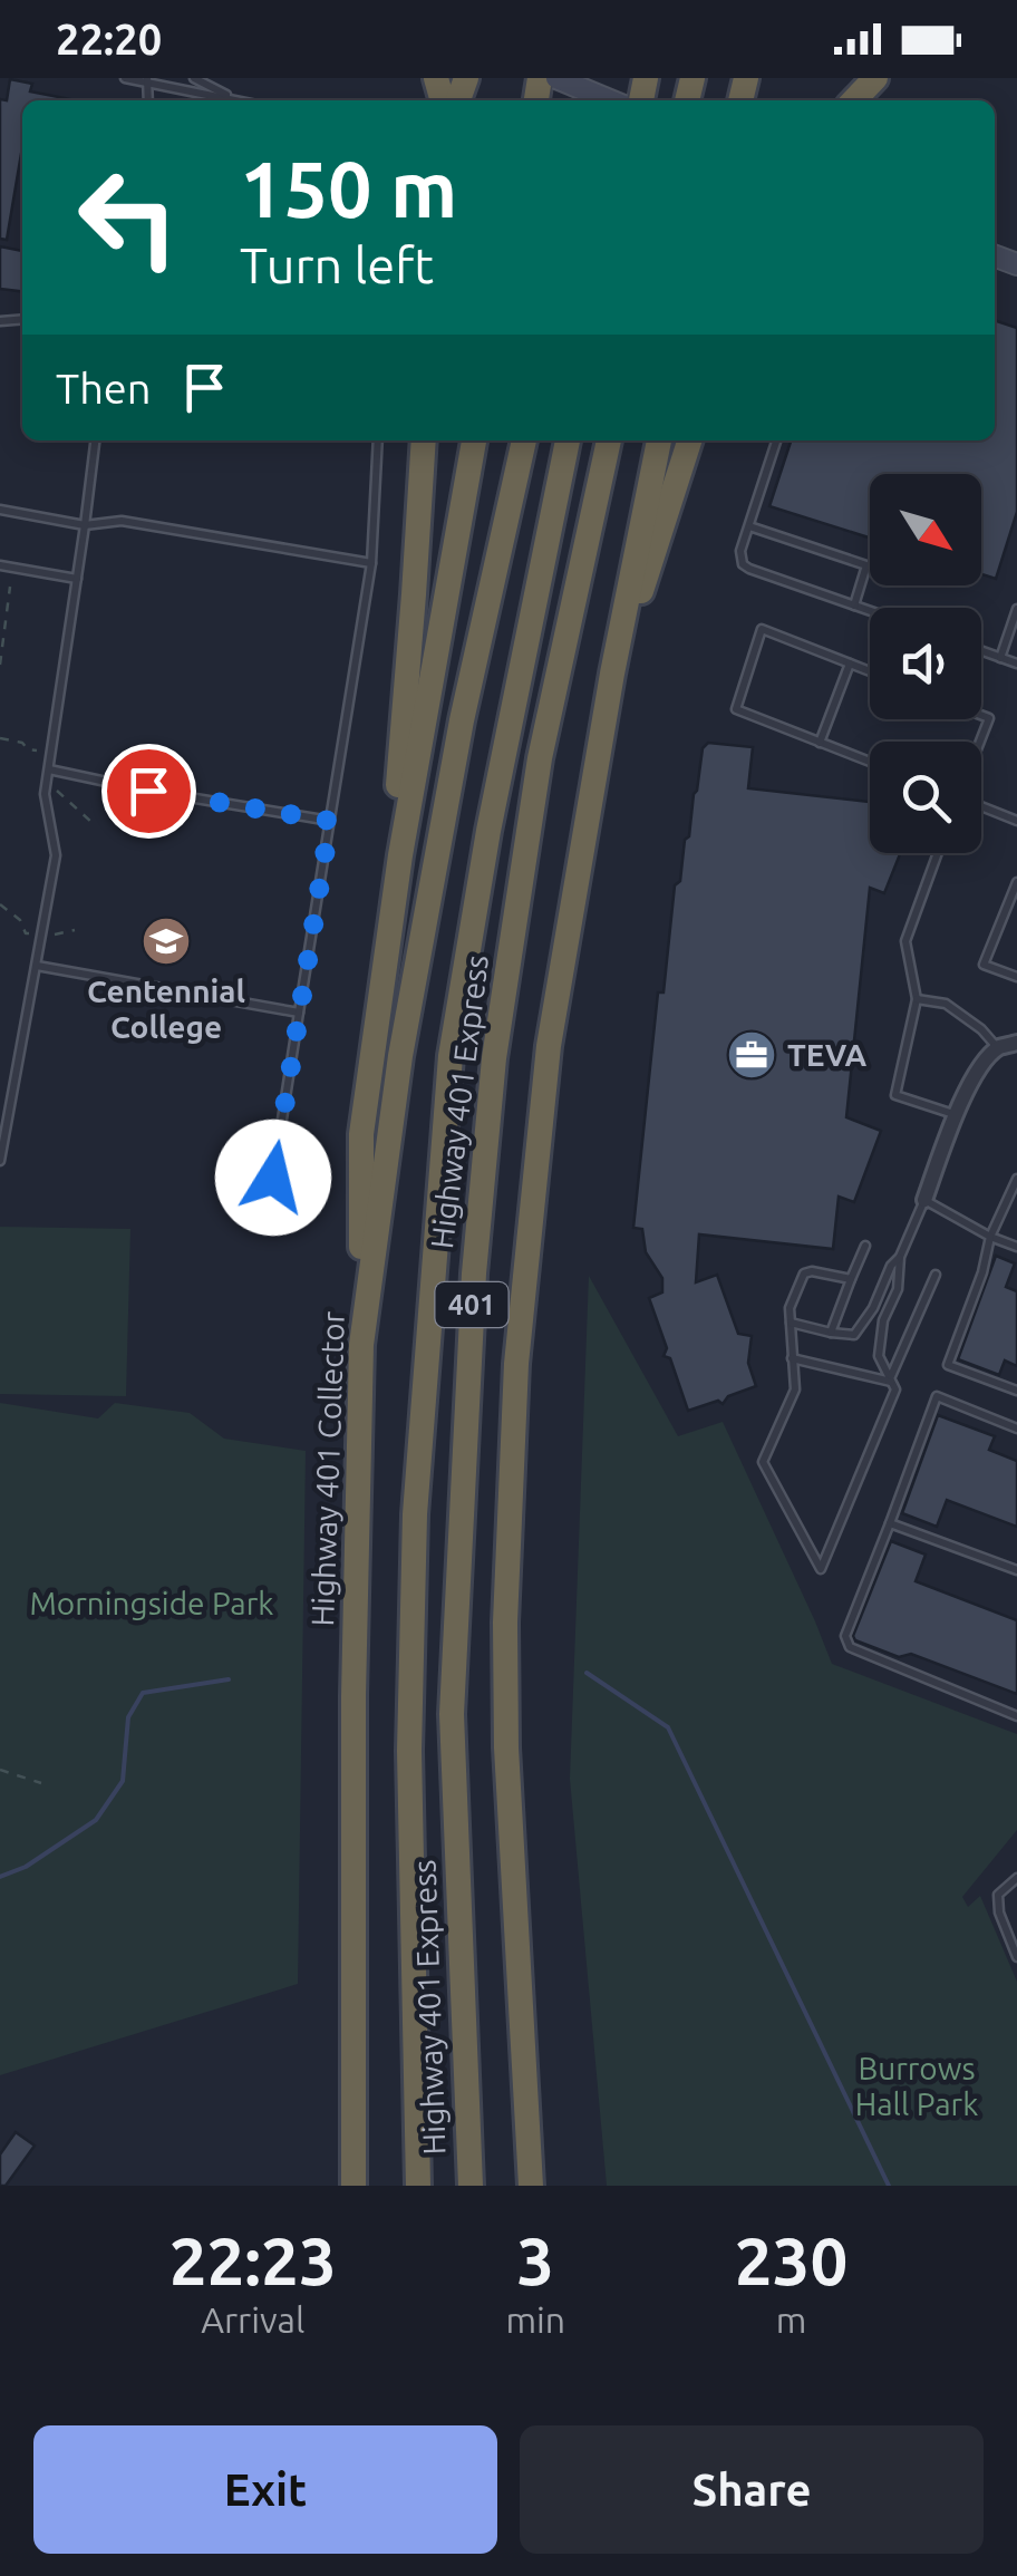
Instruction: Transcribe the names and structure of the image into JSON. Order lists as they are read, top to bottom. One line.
{"streets":{"highway":["Highway 401 Express","401","Highway 401 Collector"]},"parks":["Morningside Park","Burrows Hall Park"],"places":{"school or university":["Centennial College"],"office":["TEVA"]},"north":"bottom right","page":{"status":"22:20","turn":["150 m","Turn left"],"then":"Then","eta":["22:23","Arrival","3","min","230","m"],"buttons":["Exit","Share"]}}
